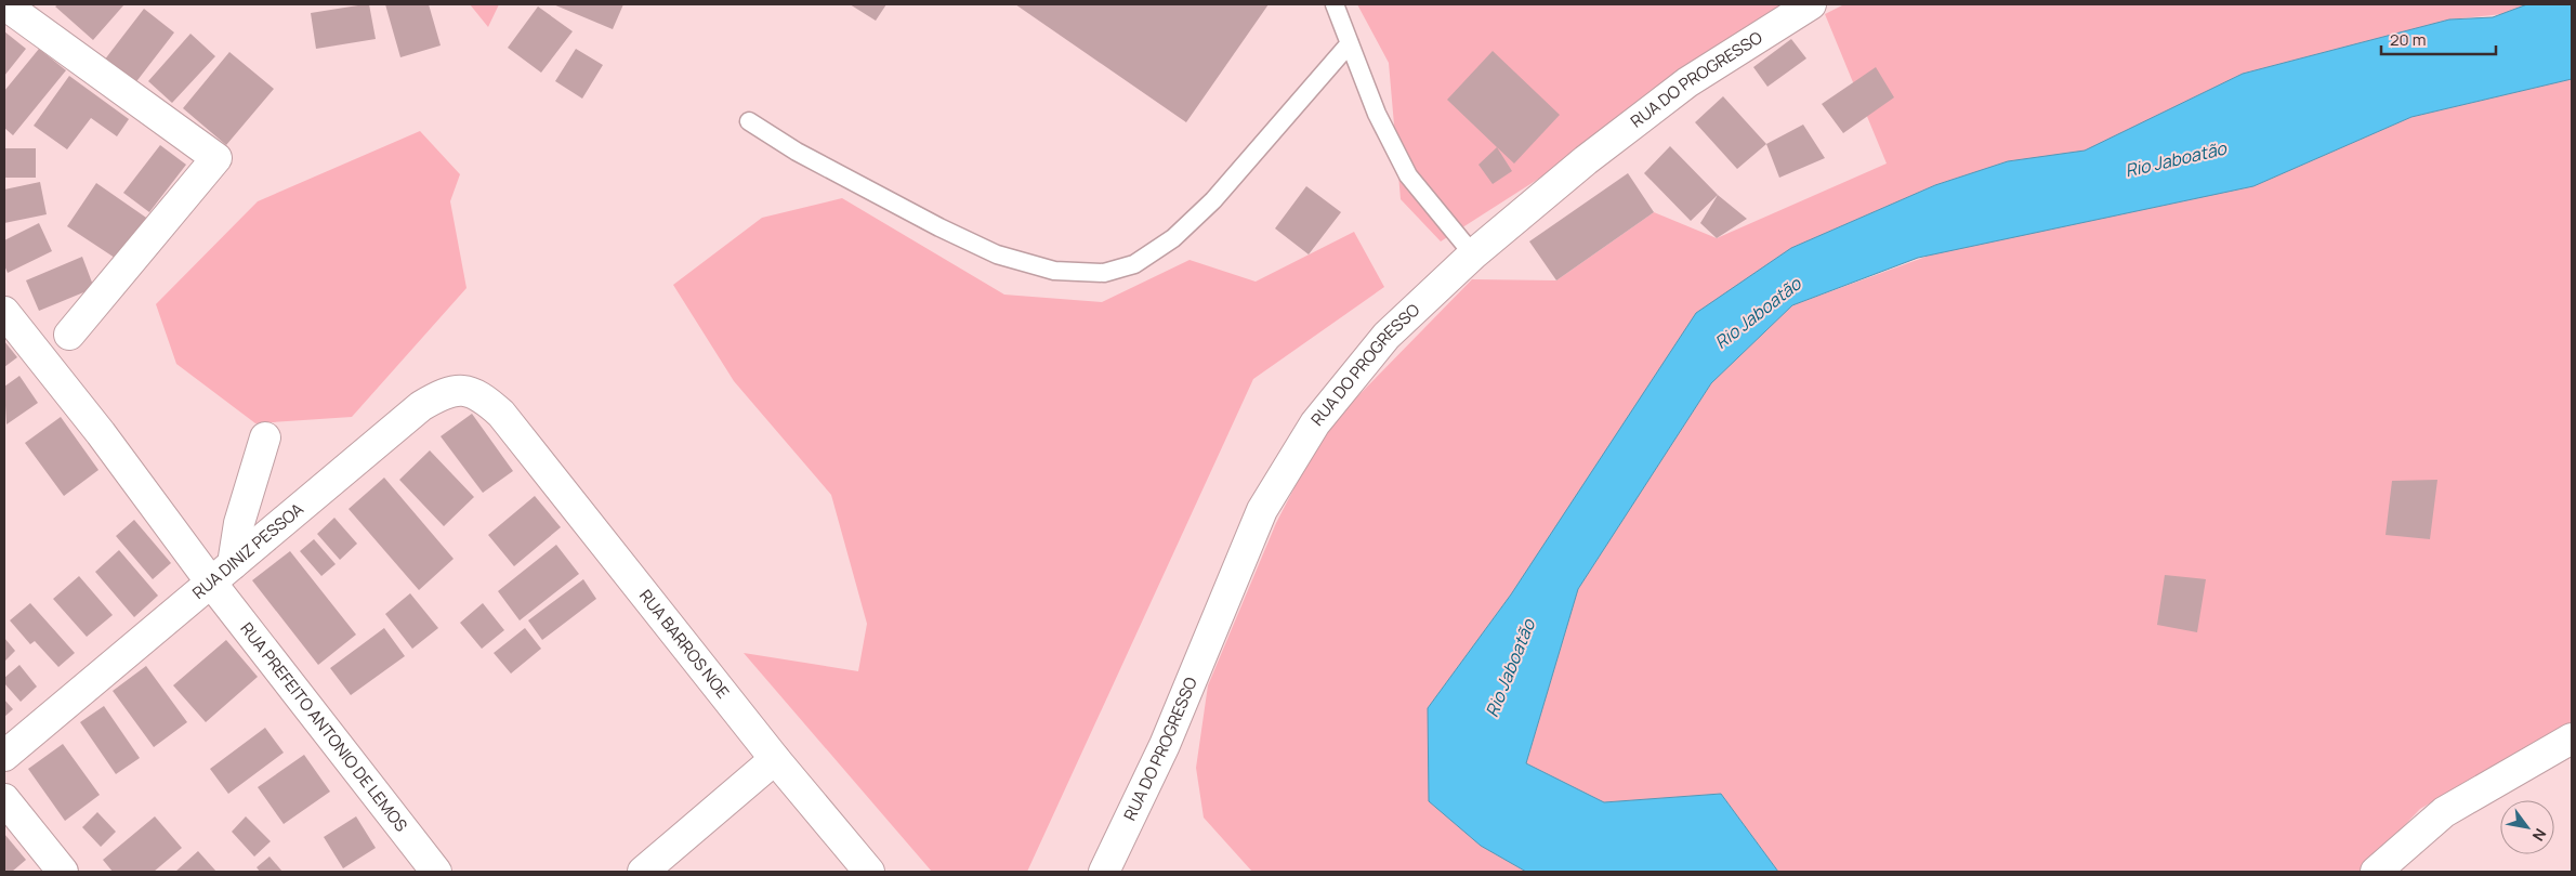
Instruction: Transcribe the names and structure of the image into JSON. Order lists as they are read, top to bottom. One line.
{"streets":{"street":["RUA DO PROGRESSO","RUA DINIZ PESSOA","RUA BARROS NOE","RUA PREFEITO ANTONIO DE LEMOS"]},"crossings":[["RUA DINIZ PESSOA","RUA BARROS NOE"],["RUA DINIZ PESSOA","RUA PREFEITO ANTONIO DE LEMOS"]],"water":["Rio Jaboatão"],"scale_bar":"20 m","north":"bottom right"}
